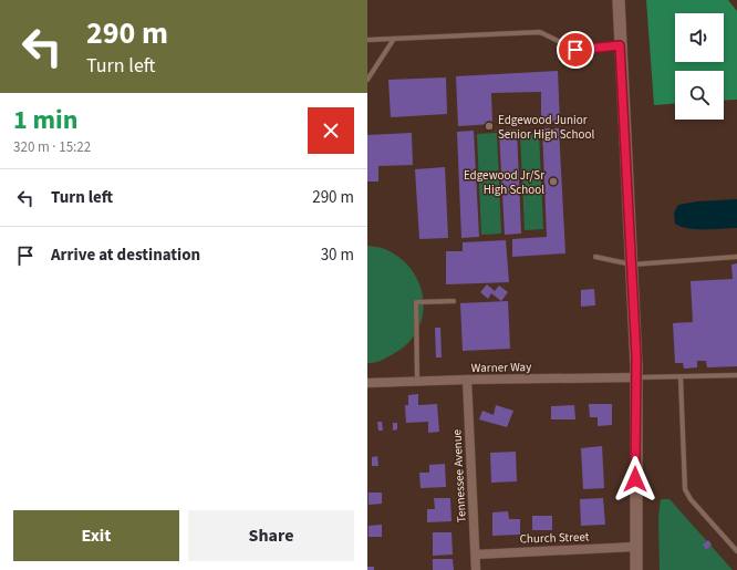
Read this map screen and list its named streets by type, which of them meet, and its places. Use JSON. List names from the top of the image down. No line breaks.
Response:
{"streets":{"street":["Warner Way","Tennessee Avenue","Church Street"]},"crossings":[["Warner Way","Tennessee Avenue"],["Tennessee Avenue","Church Street"]],"places":["Edgewood Junior Senior High School","Edgewood Jr/Sr High School"],"page":{"turn":["290 m","Turn left"],"heading":["1 min","320 m · 15:22"],"list":[{"name":"Turn left","value":"290 m"},{"name":"Arrive at destination","value":"30 m"}],"buttons":["Exit","Share"]}}
